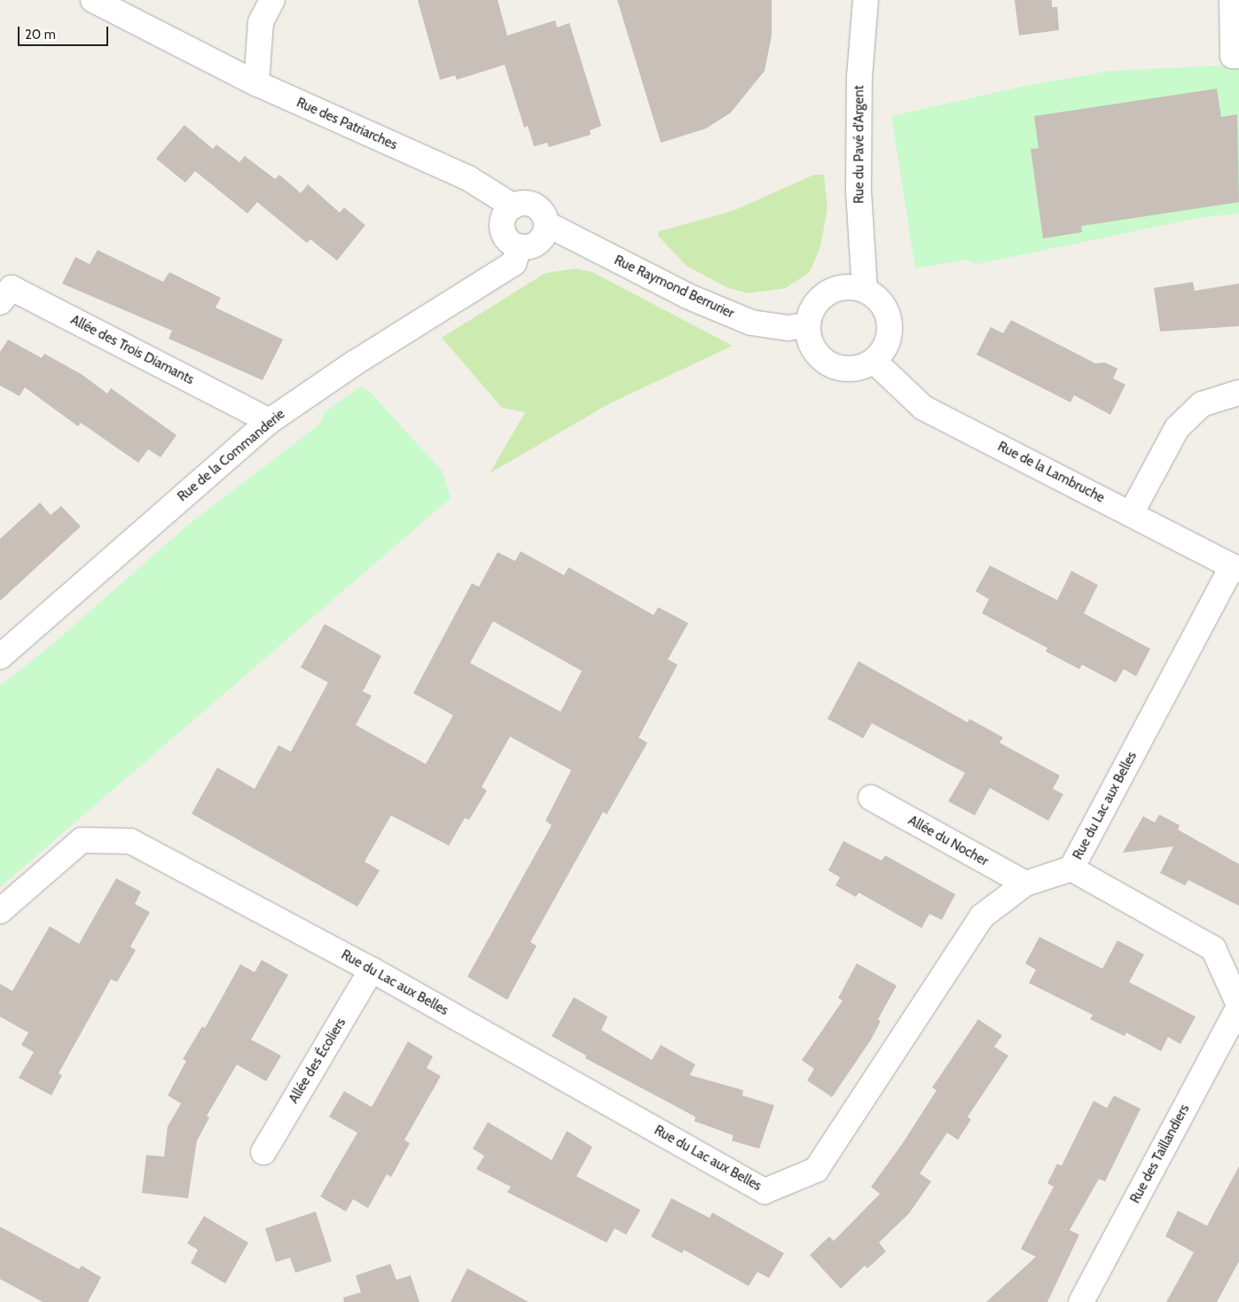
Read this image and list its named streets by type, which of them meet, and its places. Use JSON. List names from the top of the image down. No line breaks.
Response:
{"streets":{"street":["Rue des Patriarches","Rue du Pavé d'Argent","Rue Raymond Berrurier","Allée des Trois Diamants","Rue de la Commanderie","Rue de la Lambruche","Rue du Lac aux Belles","Allée du Nocher","Allée des Écoliers","Rue des Taillandiers"]},"crossings":[["Rue des Patriarches","Rue Raymond Berrurier"],["Rue des Patriarches","Rue de la Commanderie"],["Rue du Pavé d'Argent","Rue Raymond Berrurier"],["Rue du Pavé d'Argent","Rue de la Lambruche"],["Rue Raymond Berrurier","Rue de la Commanderie"],["Rue Raymond Berrurier","Rue de la Lambruche"],["Allée des Trois Diamants","Rue de la Commanderie"],["Rue de la Lambruche","Rue du Lac aux Belles"],["Rue du Lac aux Belles","Allée du Nocher"],["Rue du Lac aux Belles","Allée des Écoliers"],["Rue du Lac aux Belles","Rue des Taillandiers"]],"scale_bar":"20 m"}
